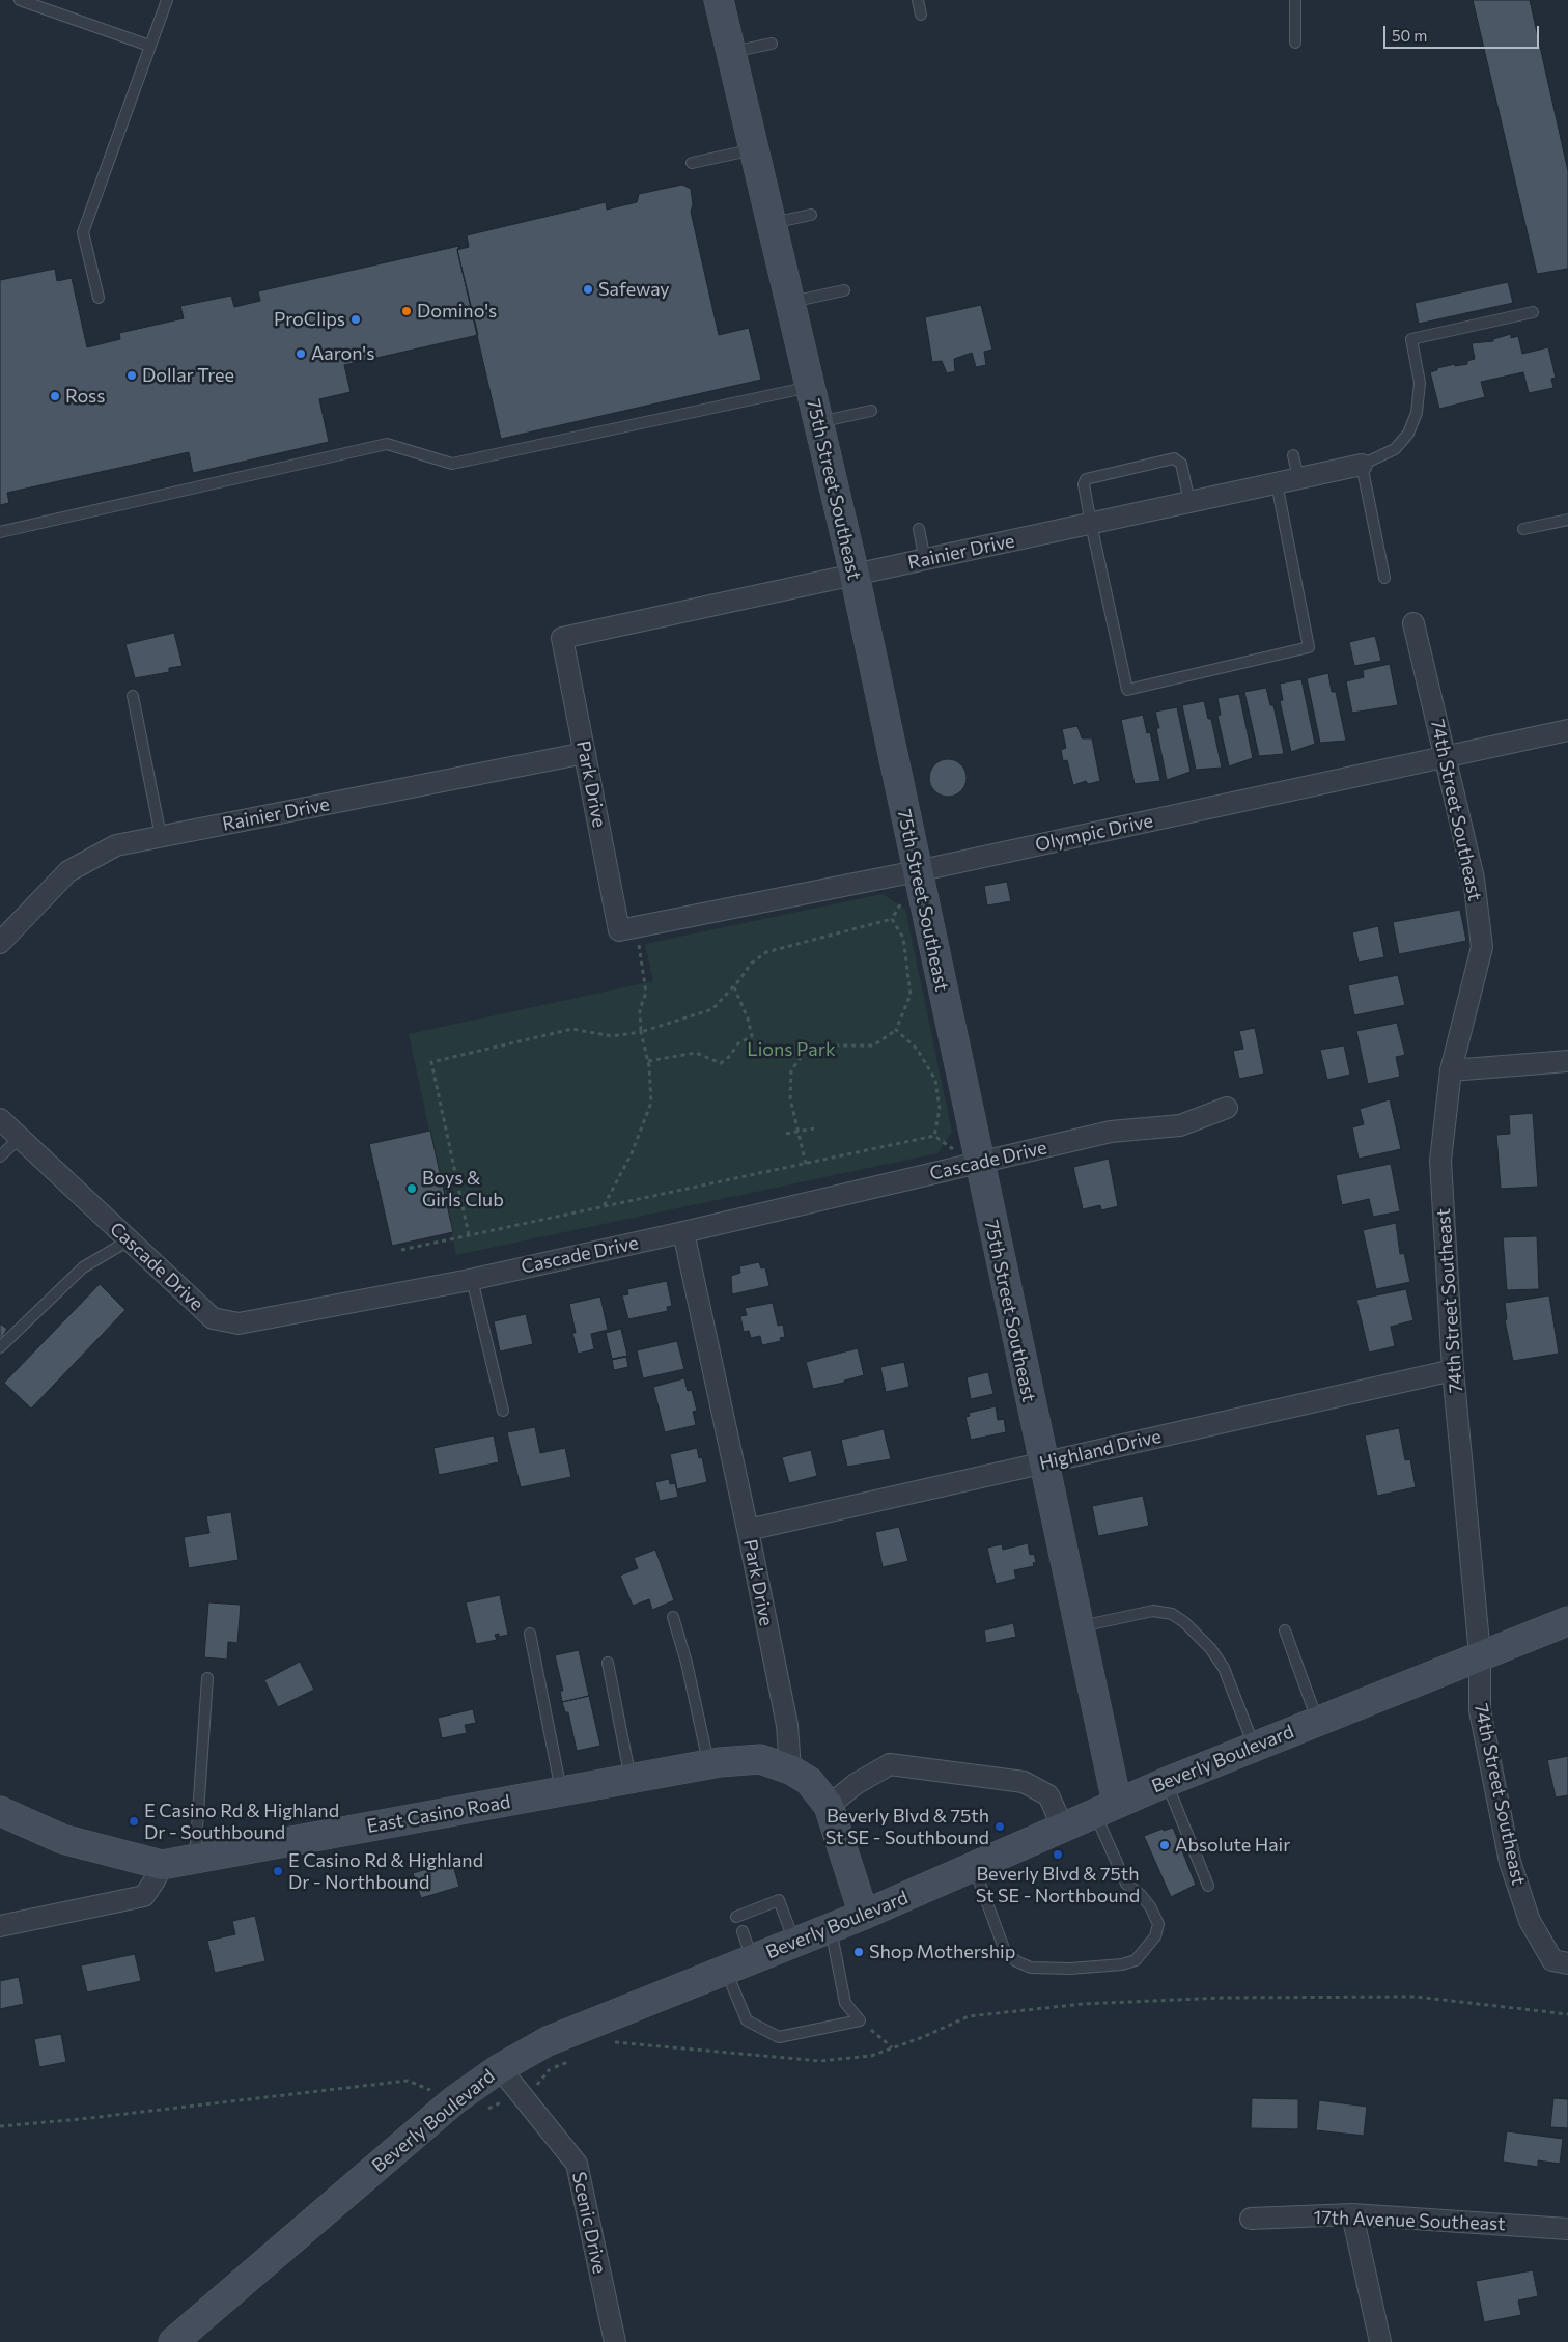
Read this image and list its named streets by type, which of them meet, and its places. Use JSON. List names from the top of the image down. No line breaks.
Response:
{"streets":{"street":["75th Street Southeast","Rainier Drive","Park Drive","74th Street Southeast","Olympic Drive","Cascade Drive","Highland Drive","Beverly Boulevard","East Casino Road","17th Avenue Southeast","Scenic Drive"]},"crossings":[["75th Street Southeast","Rainier Drive"],["75th Street Southeast","Olympic Drive"],["75th Street Southeast","Cascade Drive"],["75th Street Southeast","Highland Drive"],["75th Street Southeast","Beverly Boulevard"],["Rainier Drive","Park Drive"],["Park Drive","Olympic Drive"],["Park Drive","Cascade Drive"],["Park Drive","Highland Drive"],["Park Drive","East Casino Road"],["74th Street Southeast","Olympic Drive"],["74th Street Southeast","Highland Drive"],["74th Street Southeast","Beverly Boulevard"],["Beverly Boulevard","Scenic Drive"]],"parks":["Lions Park"],"places":["Safeway","Domino's","ProClips","Aaron's","Dollar Tree","Ross","Boys & Girls Club","E Casino Rd & Highland Dr - Southbound","Beverly Blvd & 75th St SE - Southbound","Absolute Hair","Beverly Blvd & 75th St SE - Northbound","E Casino Rd & Highland Dr - Northbound","Shop Mothership"],"scale_bar":"50 m"}
